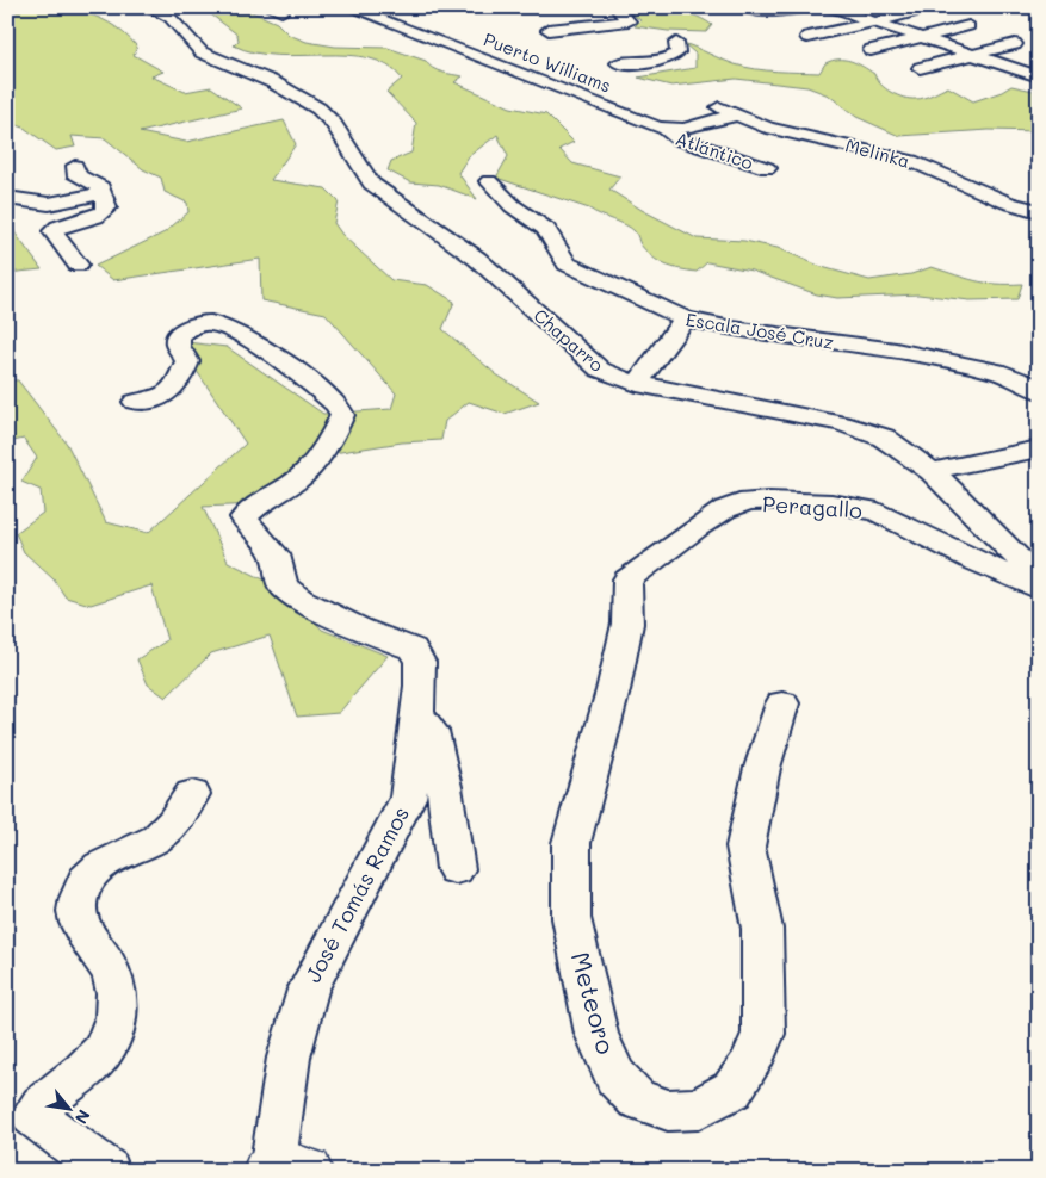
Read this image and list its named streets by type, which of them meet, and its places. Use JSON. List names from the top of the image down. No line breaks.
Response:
{"streets":{"street":["Puerto Williams","Atlántico","Melinka","Escala José Cruz","Chaparro","Peragallo","José Tomás Ramos","Meteoro"]},"crossings":[["Puerto Williams","Atlántico"],["Peragallo","Meteoro"]],"north":"bottom right"}
